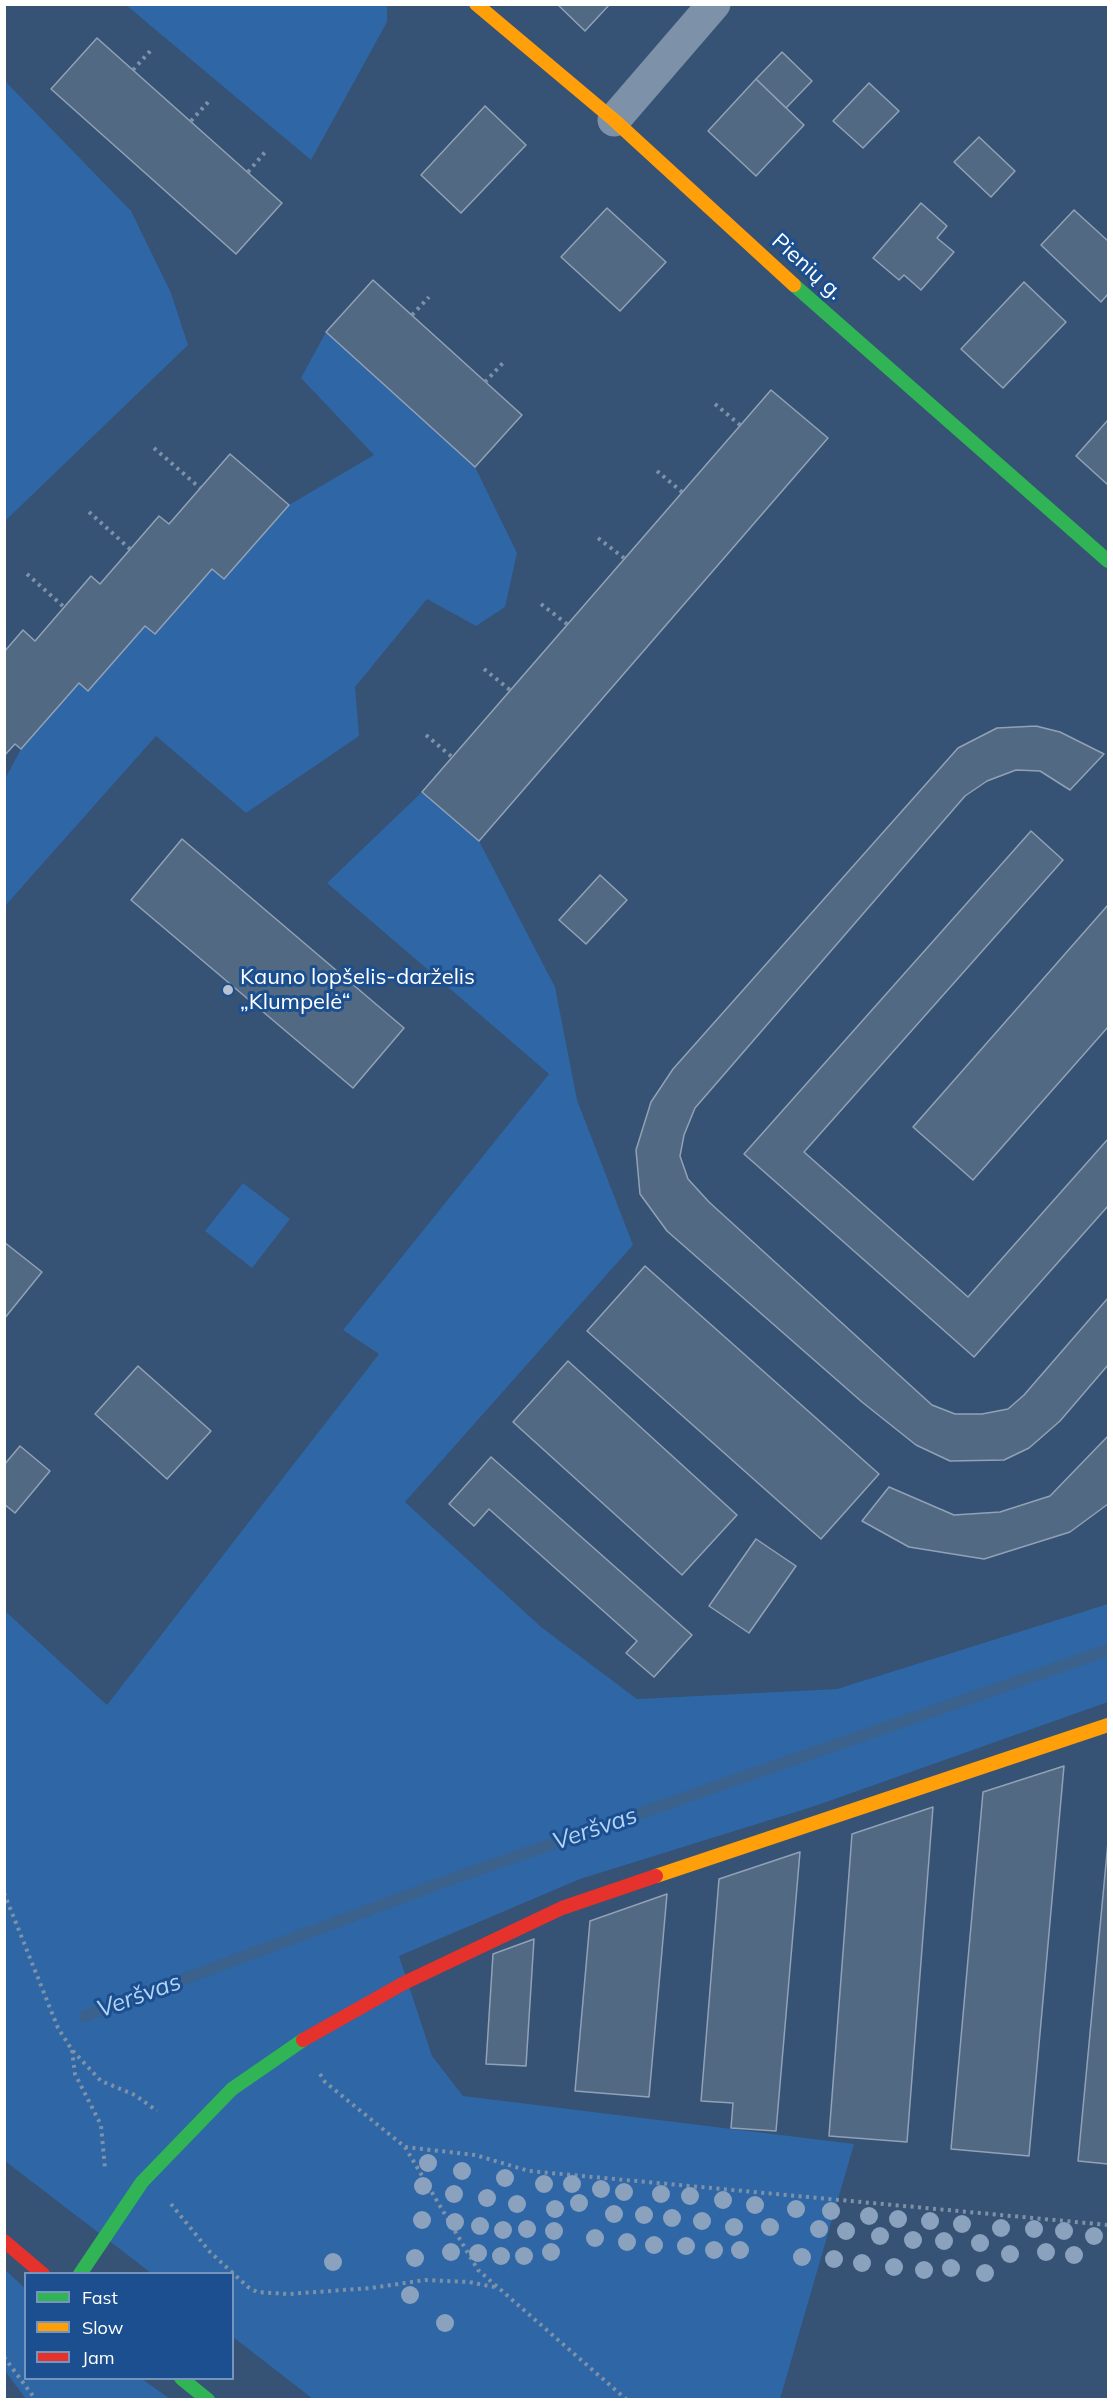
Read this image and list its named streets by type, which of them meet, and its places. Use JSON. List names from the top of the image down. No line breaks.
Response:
{"streets":{"main road":["Pienių g."]},"water":["Veršvas"],"places":["Kauno lopšelis-darželis „Klumpelė“"],"legend":["Fast","Slow","Jam"]}
